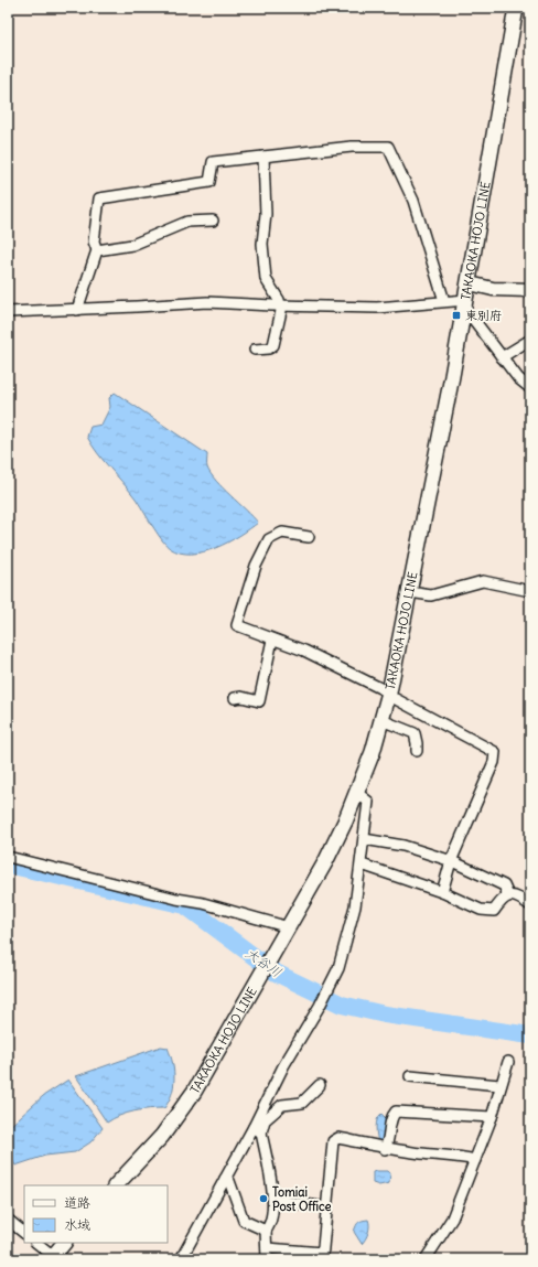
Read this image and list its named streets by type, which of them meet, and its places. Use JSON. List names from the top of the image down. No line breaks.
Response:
{"streets":{"main road":["TAKAOKA HOJO LINE"]},"water":["大谷川"],"places":{"transit":["東別府"],"other":["Tomiai Post Office"]},"legend":["道路","水域"]}
